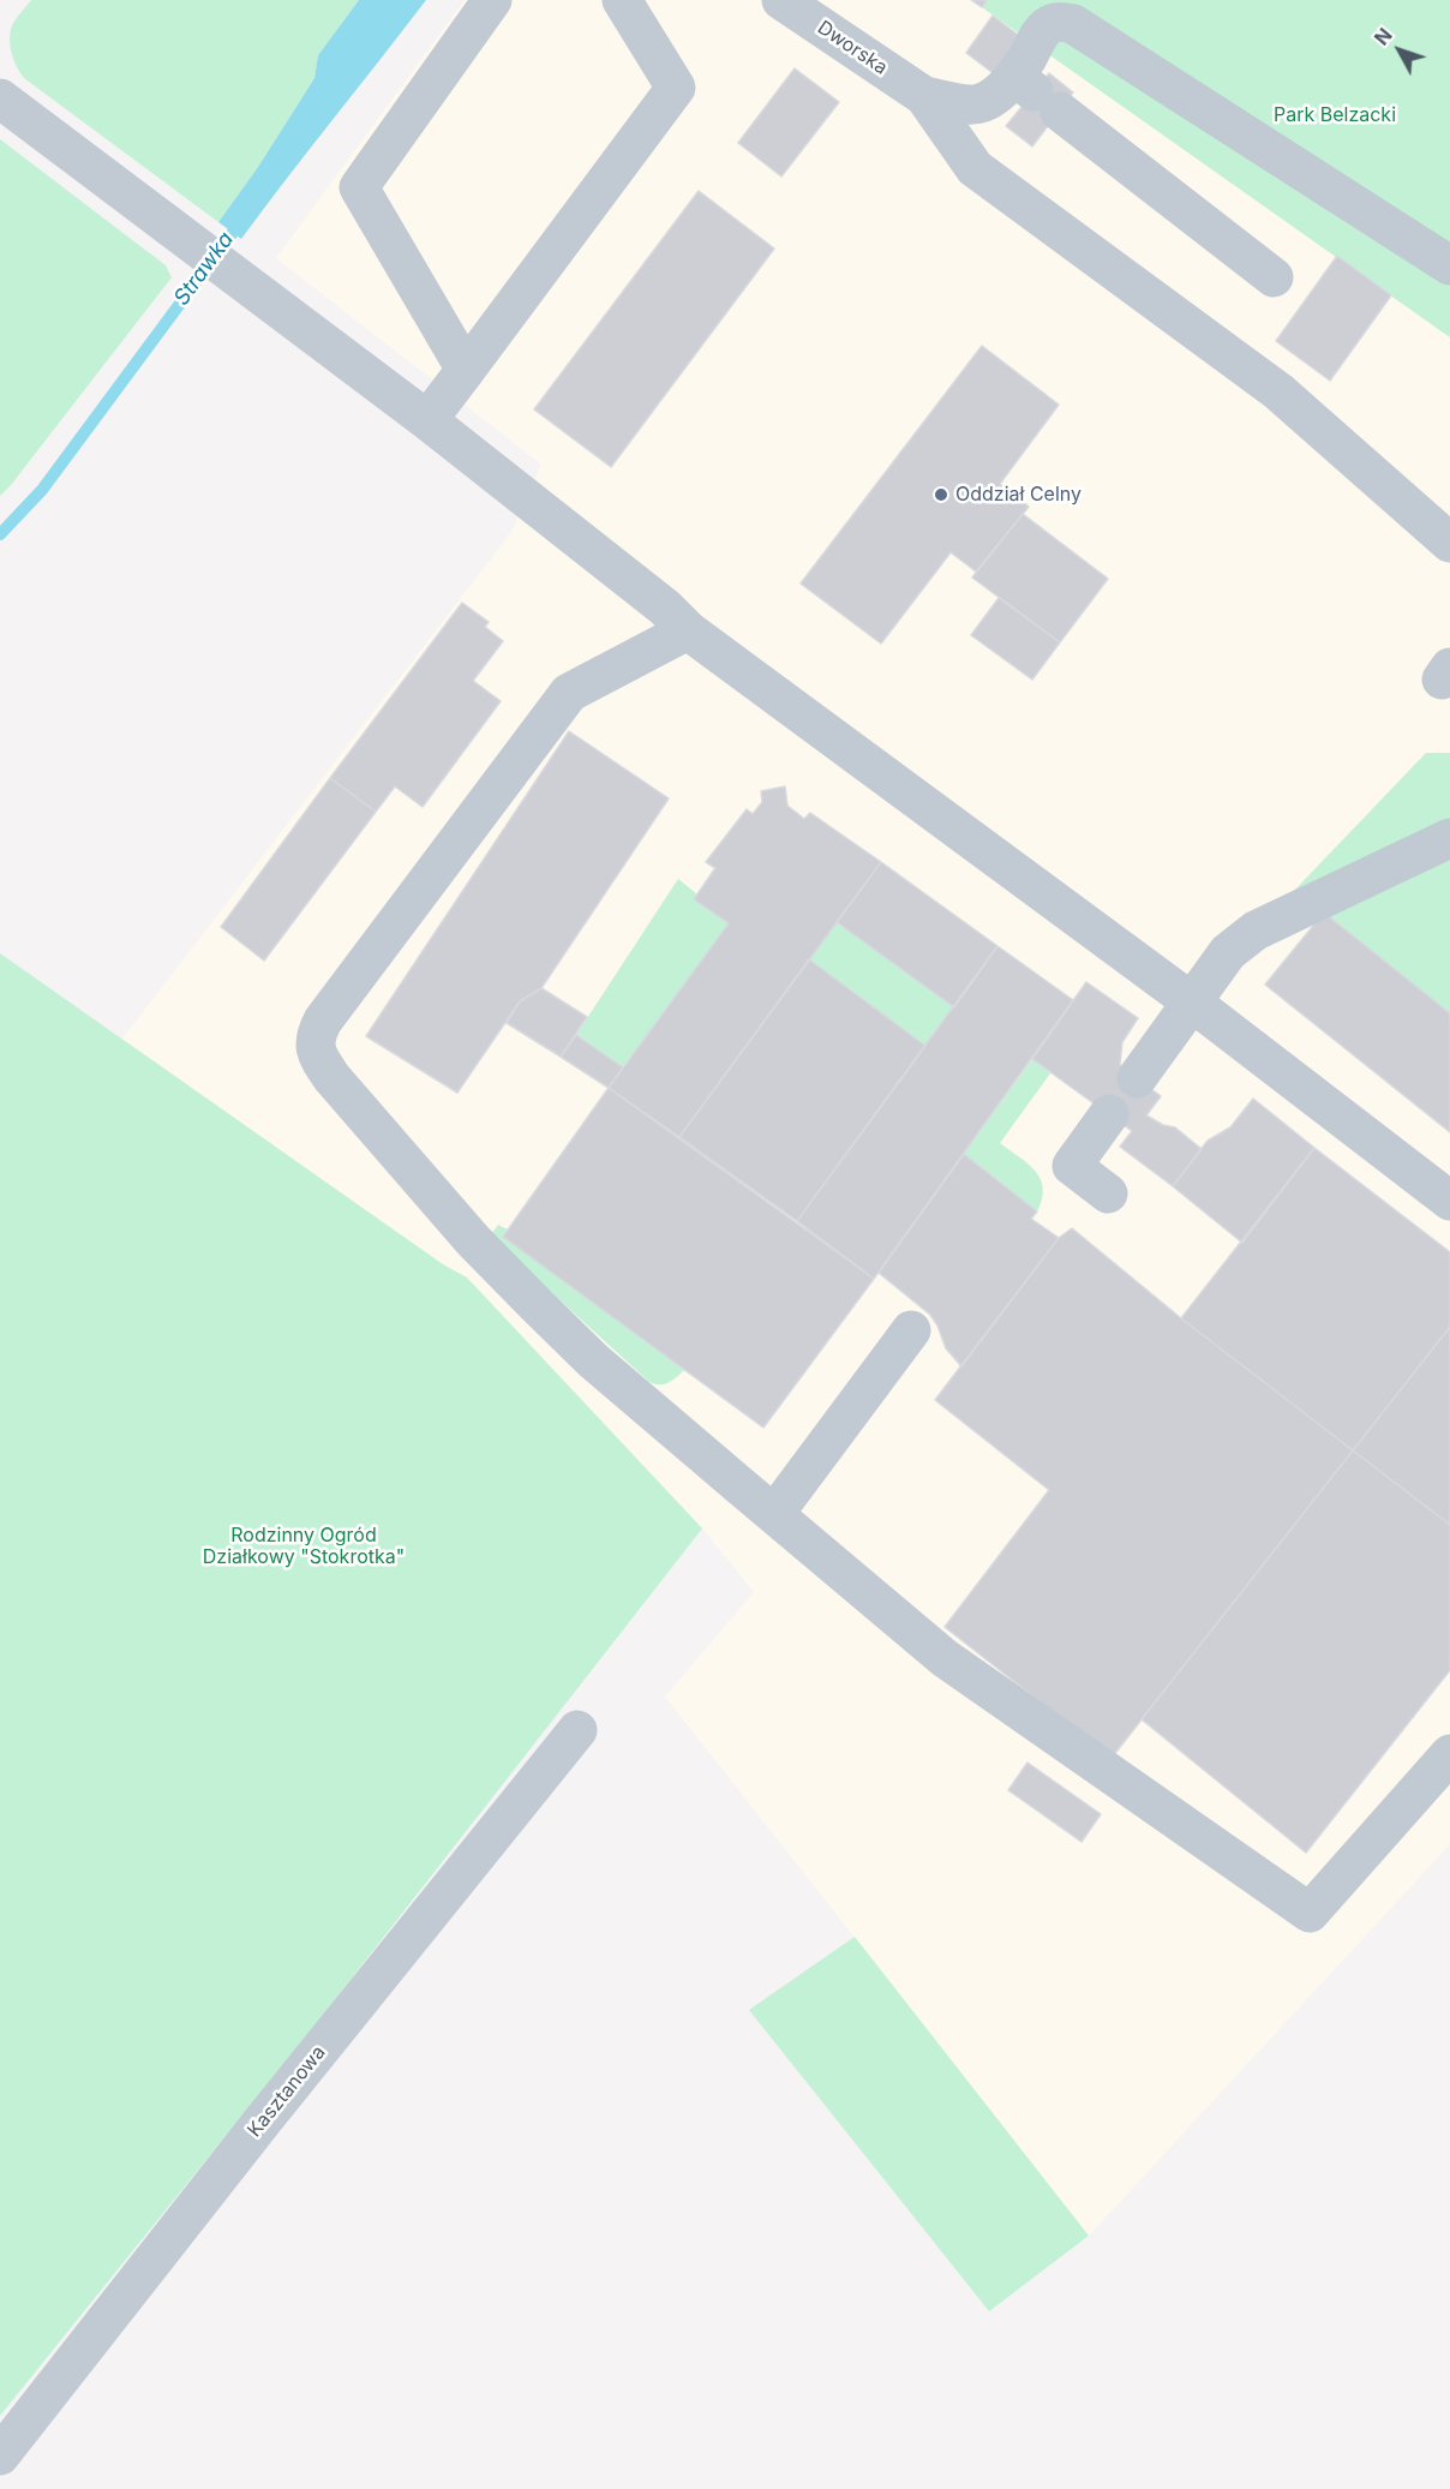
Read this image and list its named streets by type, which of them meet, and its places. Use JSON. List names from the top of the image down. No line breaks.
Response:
{"streets":{"street":["Dworska","Kasztanowa"]},"water":["Strawka"],"parks":["Park Belzacki","Rodzinny Ogród Działkowy \"Stokrotka\""],"places":["Oddział Celny"],"north":"top left"}
